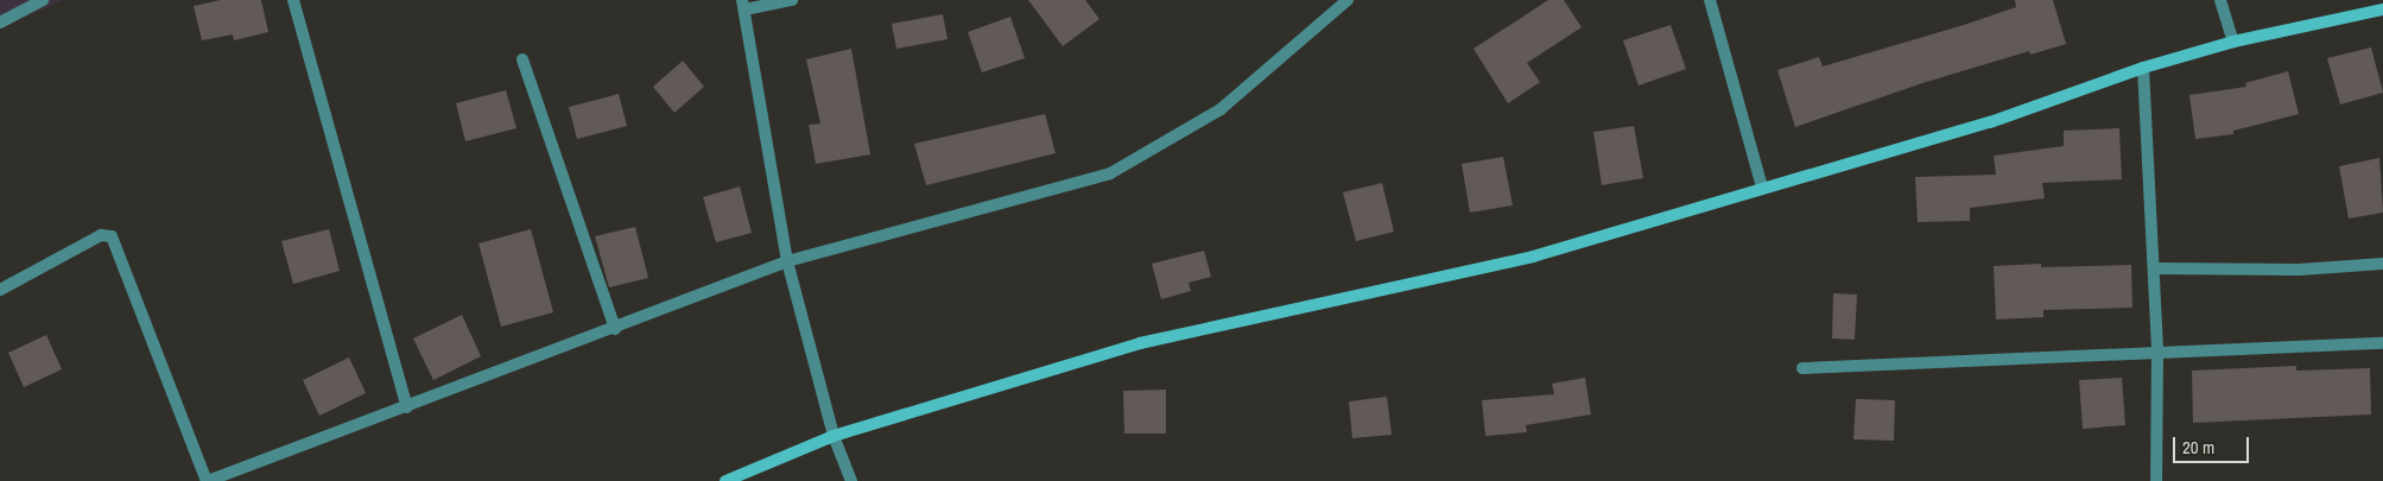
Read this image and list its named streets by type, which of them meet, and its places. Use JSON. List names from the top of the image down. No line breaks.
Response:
{"scale_bar":"20 m"}
